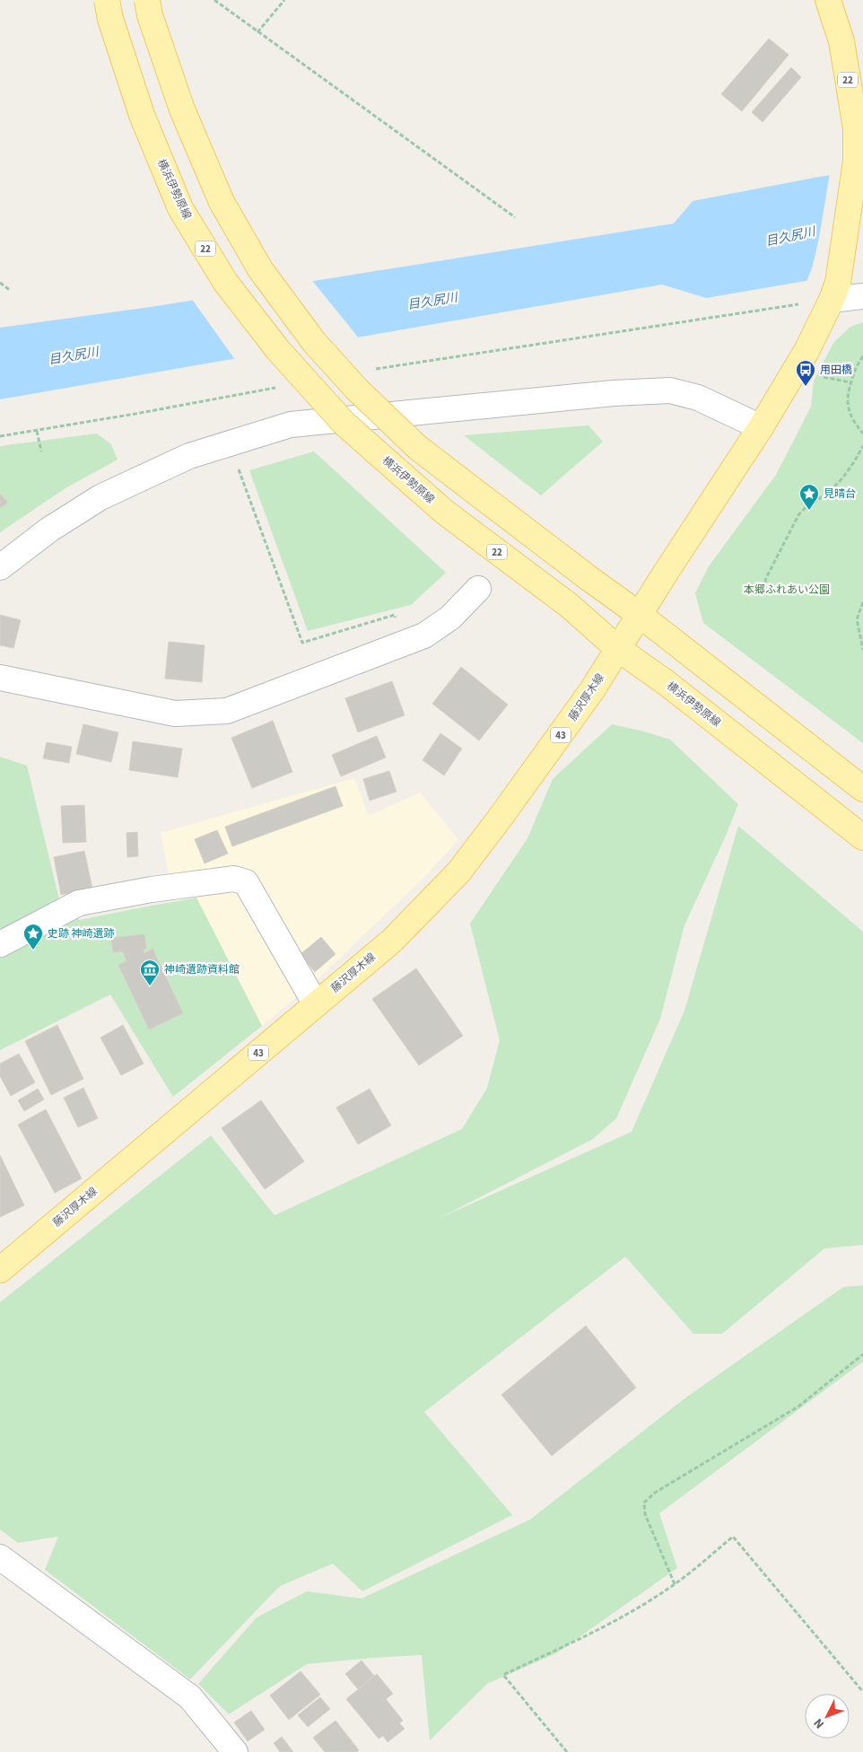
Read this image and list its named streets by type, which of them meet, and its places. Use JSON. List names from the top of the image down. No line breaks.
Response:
{"streets":{"main road":["22","横浜伊勢原線","藤沢厚木線","43"]},"crossings":[["22","藤沢厚木線"],["横浜伊勢原線","藤沢厚木線"]],"water":["目久尻川"],"parks":["本郷ふれあい公園"],"places":{"bus stop":["用田橋"],"place":["見晴台","史跡 神崎遺跡"],"museum":["神崎遺跡資料館"]},"north":"bottom left"}
